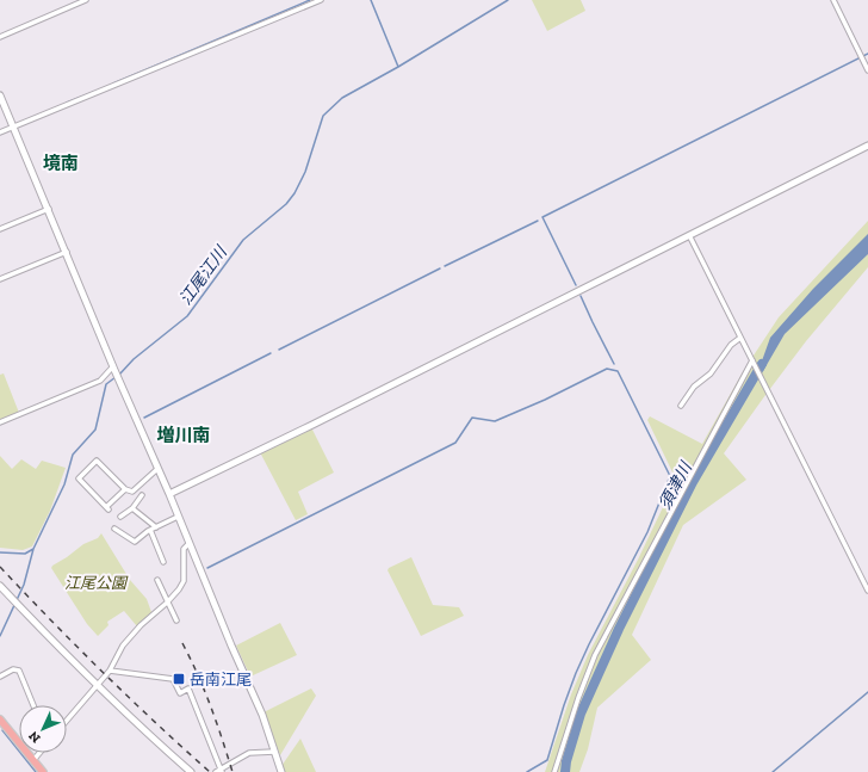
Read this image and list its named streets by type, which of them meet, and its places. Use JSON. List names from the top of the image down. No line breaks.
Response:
{"districts":["境南","増川南"],"water":["江尾江川","須津川"],"parks":["江尾公園"],"places":{"transit":["岳南江尾"]},"north":"bottom left"}
